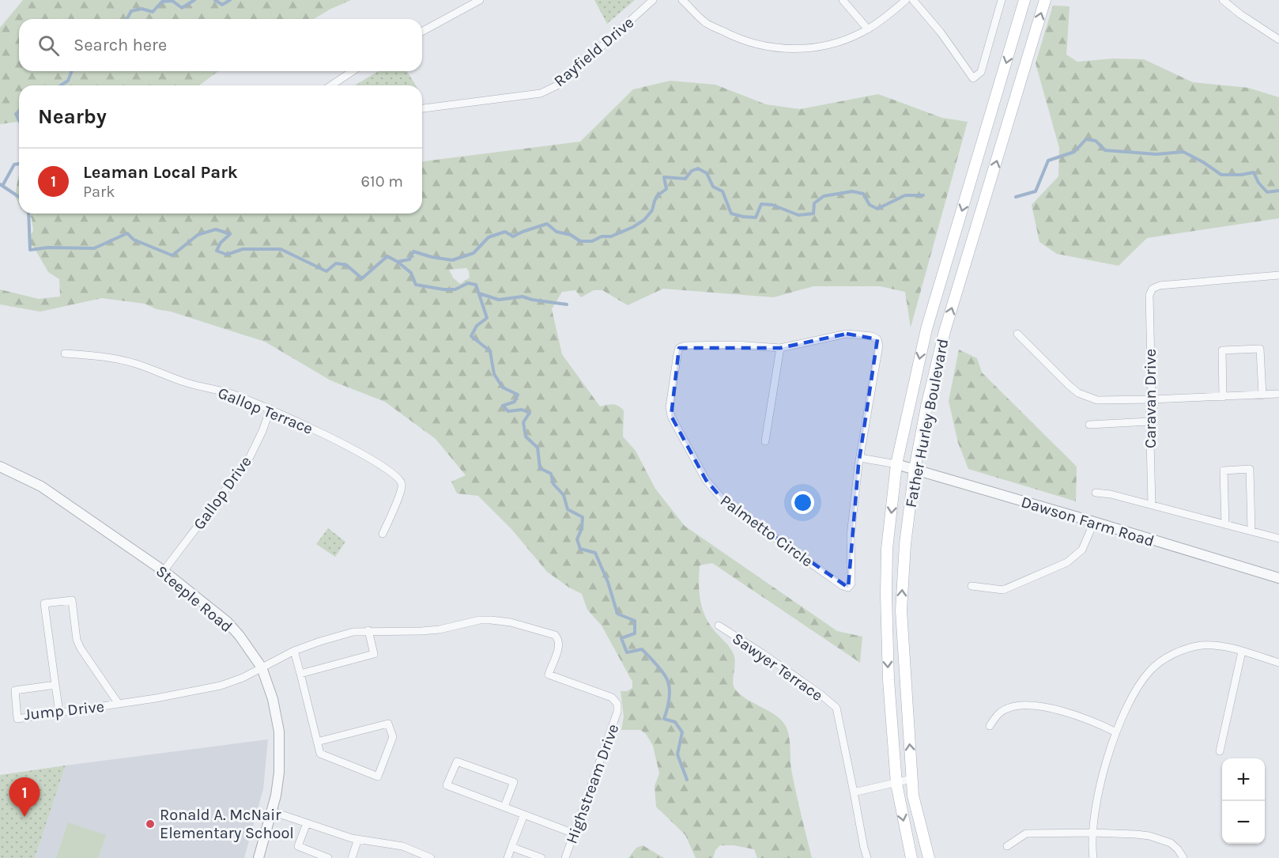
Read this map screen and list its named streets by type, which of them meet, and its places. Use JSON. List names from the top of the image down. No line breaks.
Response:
{"streets":{"main road":["Father Hurley Boulevard"],"street":["Rayfield Drive","Caravan Drive","Gallop Terrace","Gallop Drive","Dawson Farm Road","Palmetto Circle","Steeple Road","Sawyer Terrace","Jump Drive","Highstream Drive"]},"crossings":[["Gallop Terrace","Gallop Drive"],["Father Hurley Boulevard","Dawson Farm Road"],["Gallop Drive","Steeple Road"],["Steeple Road","Jump Drive"],["Steeple Road","Highstream Drive"],["Jump Drive","Highstream Drive"]],"places":["Ronald A. McNair Elementary School"],"page":{"search":"Search here","heading":"Nearby","list":[{"mark":"1","name":"Leaman Local Park","note":"Park","value":"610 m"}],"map_buttons":["+","−"],"pins":"1"}}
